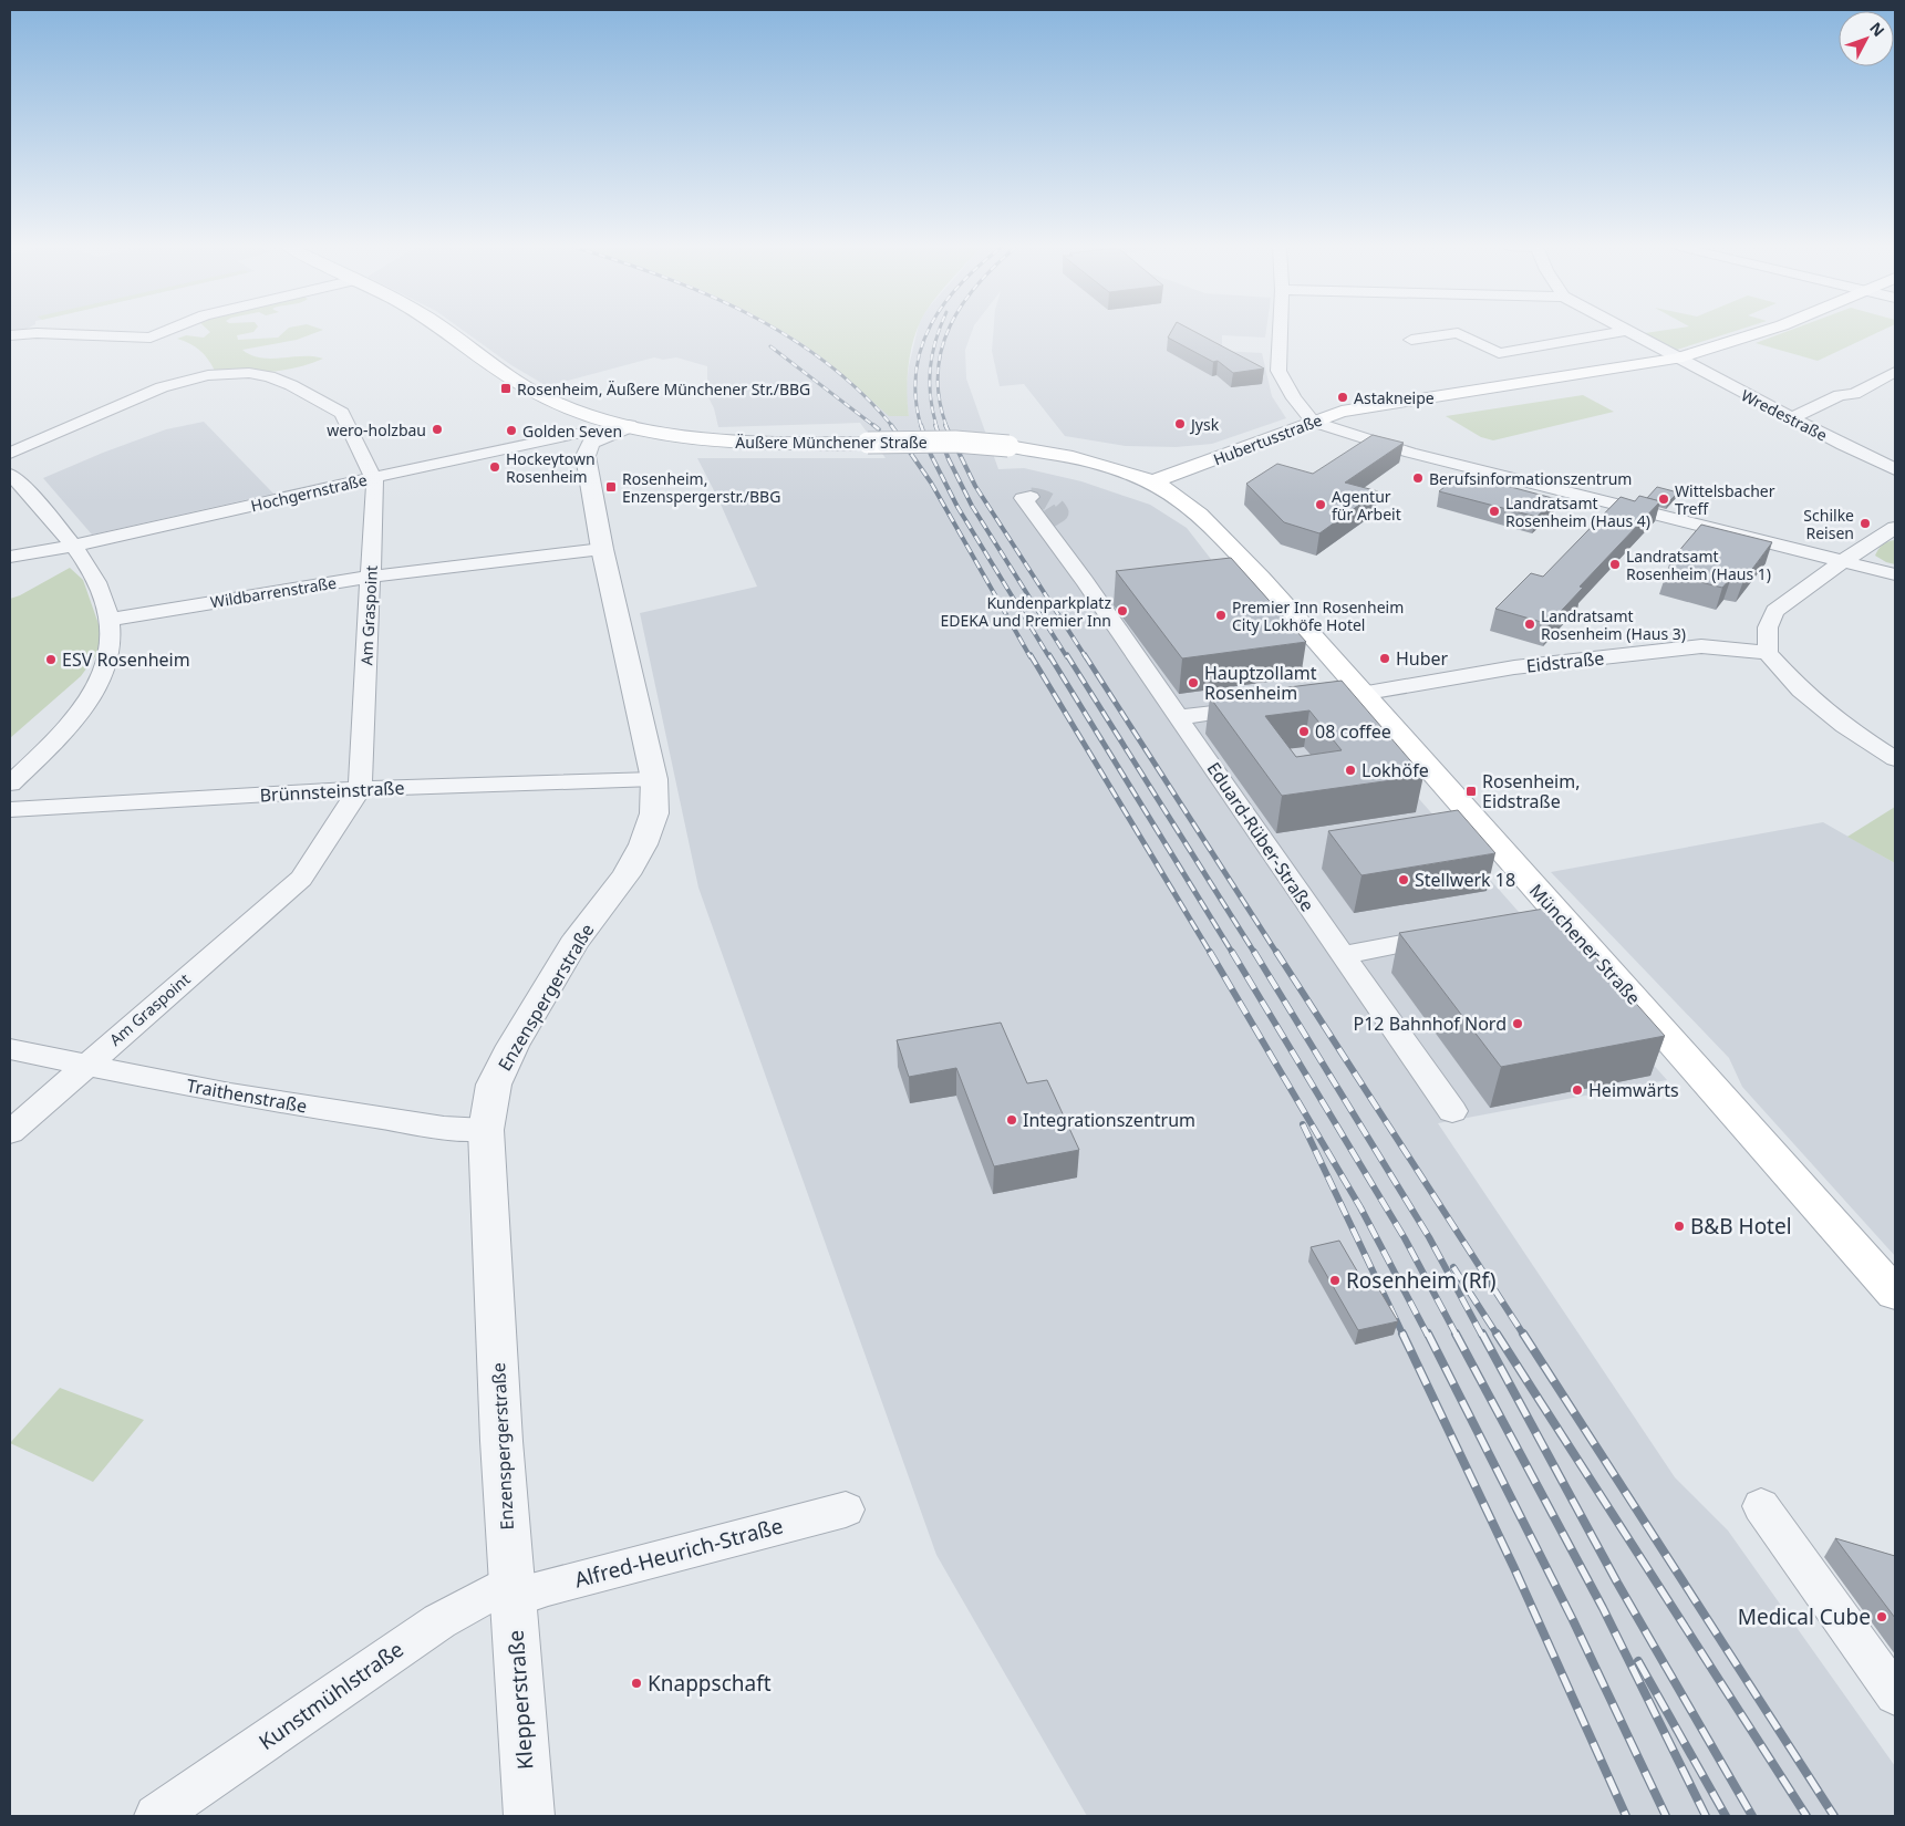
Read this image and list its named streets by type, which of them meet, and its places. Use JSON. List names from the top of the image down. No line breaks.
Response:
{"streets":{"main road":["Hubertusstraße","Äußere Münchener Straße","Münchener Straße"],"street":["Wredestraße","Hochgernstraße","Wildbarrenstraße","Am Graspoint","Eidstraße","Brünnsteinstraße","Eduard-Rüber-Straße","Enzenspergerstraße","Traithenstraße","Alfred-Heurich-Straße","Kunstmühlstraße","Klepperstraße"]},"crossings":[["Wredestraße","Hubertusstraße"],["Hubertusstraße","Äußere Münchener Straße"],["Hubertusstraße","Münchener Straße"],["Äußere Münchener Straße","Münchener Straße"],["Äußere Münchener Straße","Enzenspergerstraße"],["Hochgernstraße","Am Graspoint"],["Hochgernstraße","Enzenspergerstraße"],["Wildbarrenstraße","Am Graspoint"],["Wildbarrenstraße","Enzenspergerstraße"],["Am Graspoint","Brünnsteinstraße"],["Am Graspoint","Traithenstraße"],["Eidstraße","Münchener Straße"],["Brünnsteinstraße","Enzenspergerstraße"],["Enzenspergerstraße","Traithenstraße"],["Enzenspergerstraße","Alfred-Heurich-Straße"],["Enzenspergerstraße","Kunstmühlstraße"],["Enzenspergerstraße","Klepperstraße"],["Alfred-Heurich-Straße","Kunstmühlstraße"],["Alfred-Heurich-Straße","Klepperstraße"],["Kunstmühlstraße","Klepperstraße"]],"places":{"transit":["Rosenheim, Äußere Münchener Str./BBG","Rosenheim, Enzenspergerstr./BBG","Rosenheim, Eidstraße"],"other":["Astakneipe","Jysk","wero-holzbau","Golden Seven","Hockeytown Rosenheim","Berufsinformationszentrum","Wittelsbacher Treff","Agentur für Arbeit","Landratsamt Rosenheim (Haus 4)","Schilke Reisen","Landratsamt Rosenheim (Haus 1)","Kundenparkplatz EDEKA und Premier Inn","Premier Inn Rosenheim City Lokhöfe Hotel","Landratsamt Rosenheim (Haus 3)","Huber","ESV Rosenheim","Hauptzollamt Rosenheim","08 coffee","Lokhöfe","Stellwerk 18","P12 Bahnhof Nord","Heimwärts","Integrationszentrum","B&B Hotel","Rosenheim (Rf)","Medical Cube","Knappschaft"]},"north":"top right"}
